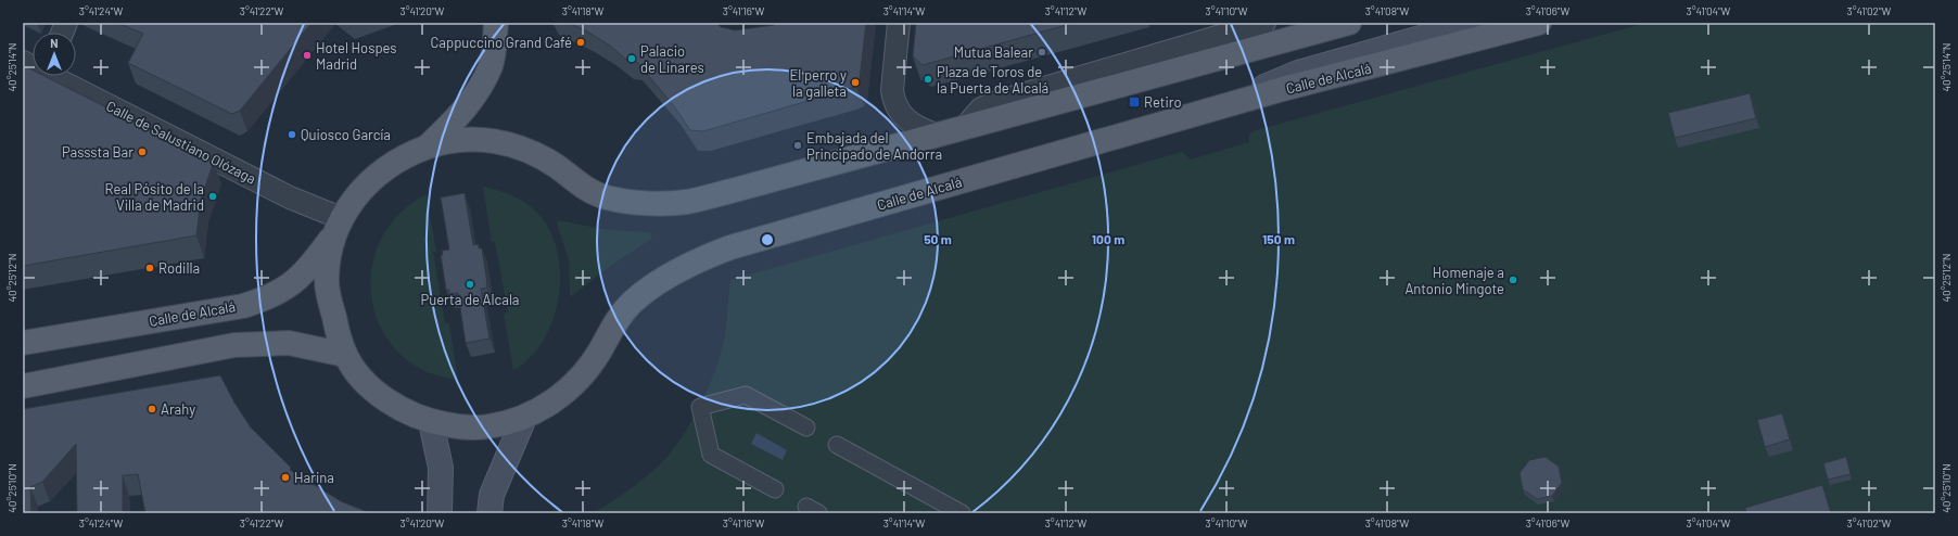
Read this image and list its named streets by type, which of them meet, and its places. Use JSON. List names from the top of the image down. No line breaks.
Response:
{"streets":{"main road":["Calle de Alcalá"],"street":["Calle de Salustiano Olózaga"]},"crossings":[["Calle de Alcalá","Calle de Salustiano Olózaga"]],"places":{"other":["Cappuccino Grand Café","Mutua Balear","Hotel Hospes Madrid","Palacio de Linares","Plaza de Toros de la Puerta de Alcalá","El perro y la galleta","Quiosco García","Embajada del Principado de Andorra","Passsta Bar","Real Pósito de la Villa de Madrid","Rodilla","Homenaje a Antonio Mingote","Puerta de Alcala","Arahy","Harina"],"transit":["Retiro"]},"north":"top","coordinates":["3°41'24\"W","3°41'22\"W","3°41'20\"W","3°41'18\"W","3°41'16\"W","3°41'14\"W","3°41'12\"W","3°41'10\"W","3°41'08\"W","3°41'06\"W","3°41'04\"W","3°41'02\"W","40°25'14\"N","40°25'12\"N","40°25'10\"N"],"rings":["50 m","100 m","150 m"]}
